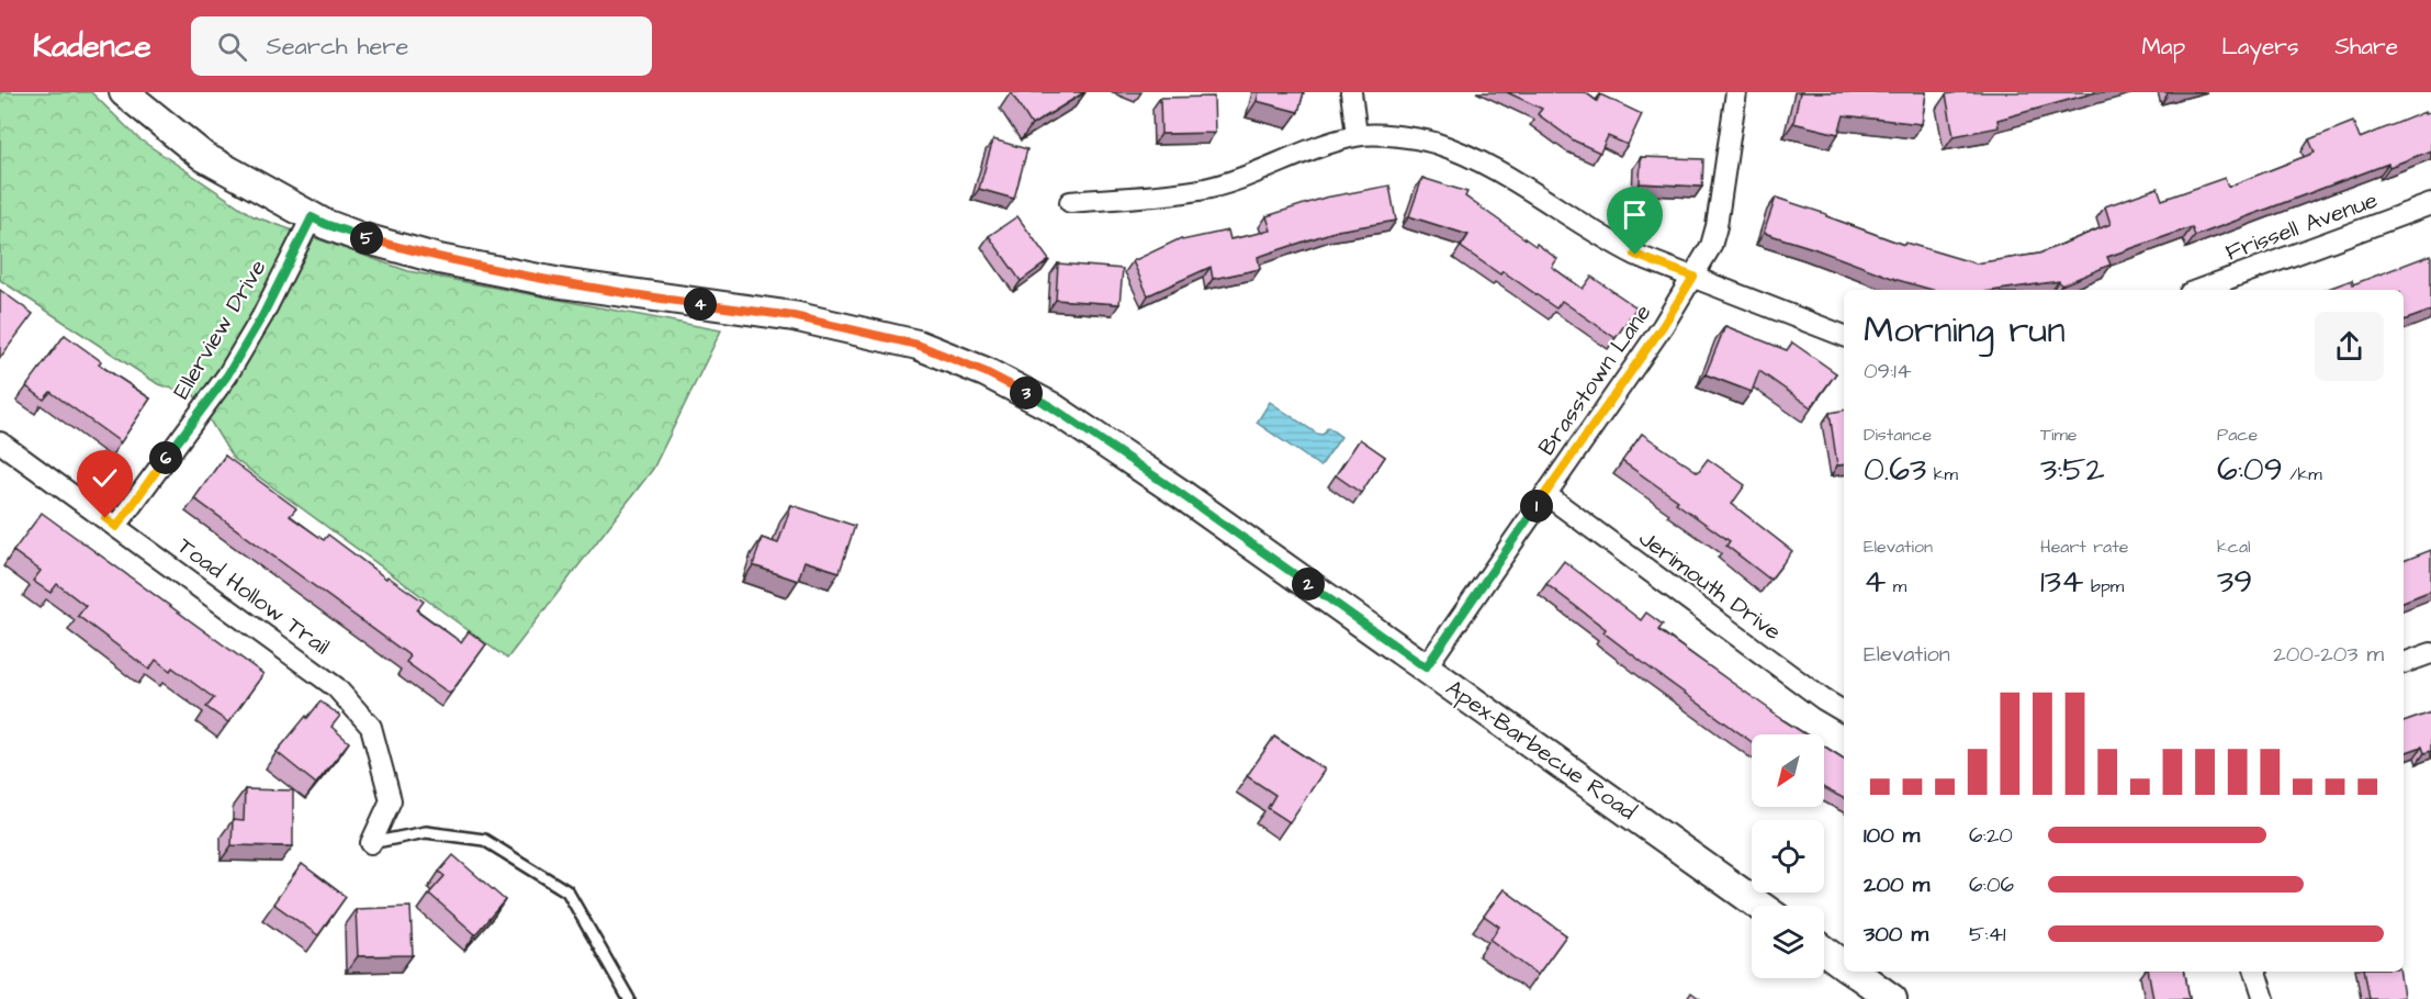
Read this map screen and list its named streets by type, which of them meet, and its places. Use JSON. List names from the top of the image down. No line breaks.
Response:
{"streets":{"street":["Frissell Avenue","Ellerview Drive","Brasstown Lane","Jerimouth Drive","Toad Hollow Trail","Apex-Barbecue Road"]},"crossings":[["Ellerview Drive","Toad Hollow Trail"],["Ellerview Drive","Apex-Barbecue Road"],["Brasstown Lane","Jerimouth Drive"],["Brasstown Lane","Apex-Barbecue Road"]],"north":"bottom left","page":{"header":"Kadence","search":"Search here","nav":["Map","Layers","Share"],"pins":["5","4","3","6","1","2"],"heading":["Morning run","09:14"],"stats":[["Distance","0.63 km"],["Time","3:52"],["Pace","6:09 /km"],["Elevation","4 m"],["Heart rate","134 bpm"],["kcal","39"]],"chart":["Elevation","200–203 m"],"list":[{"name":"100 m","note":"6:20"},{"name":"200 m","note":"6:06"},{"name":"300 m","note":"5:41"}]}}
